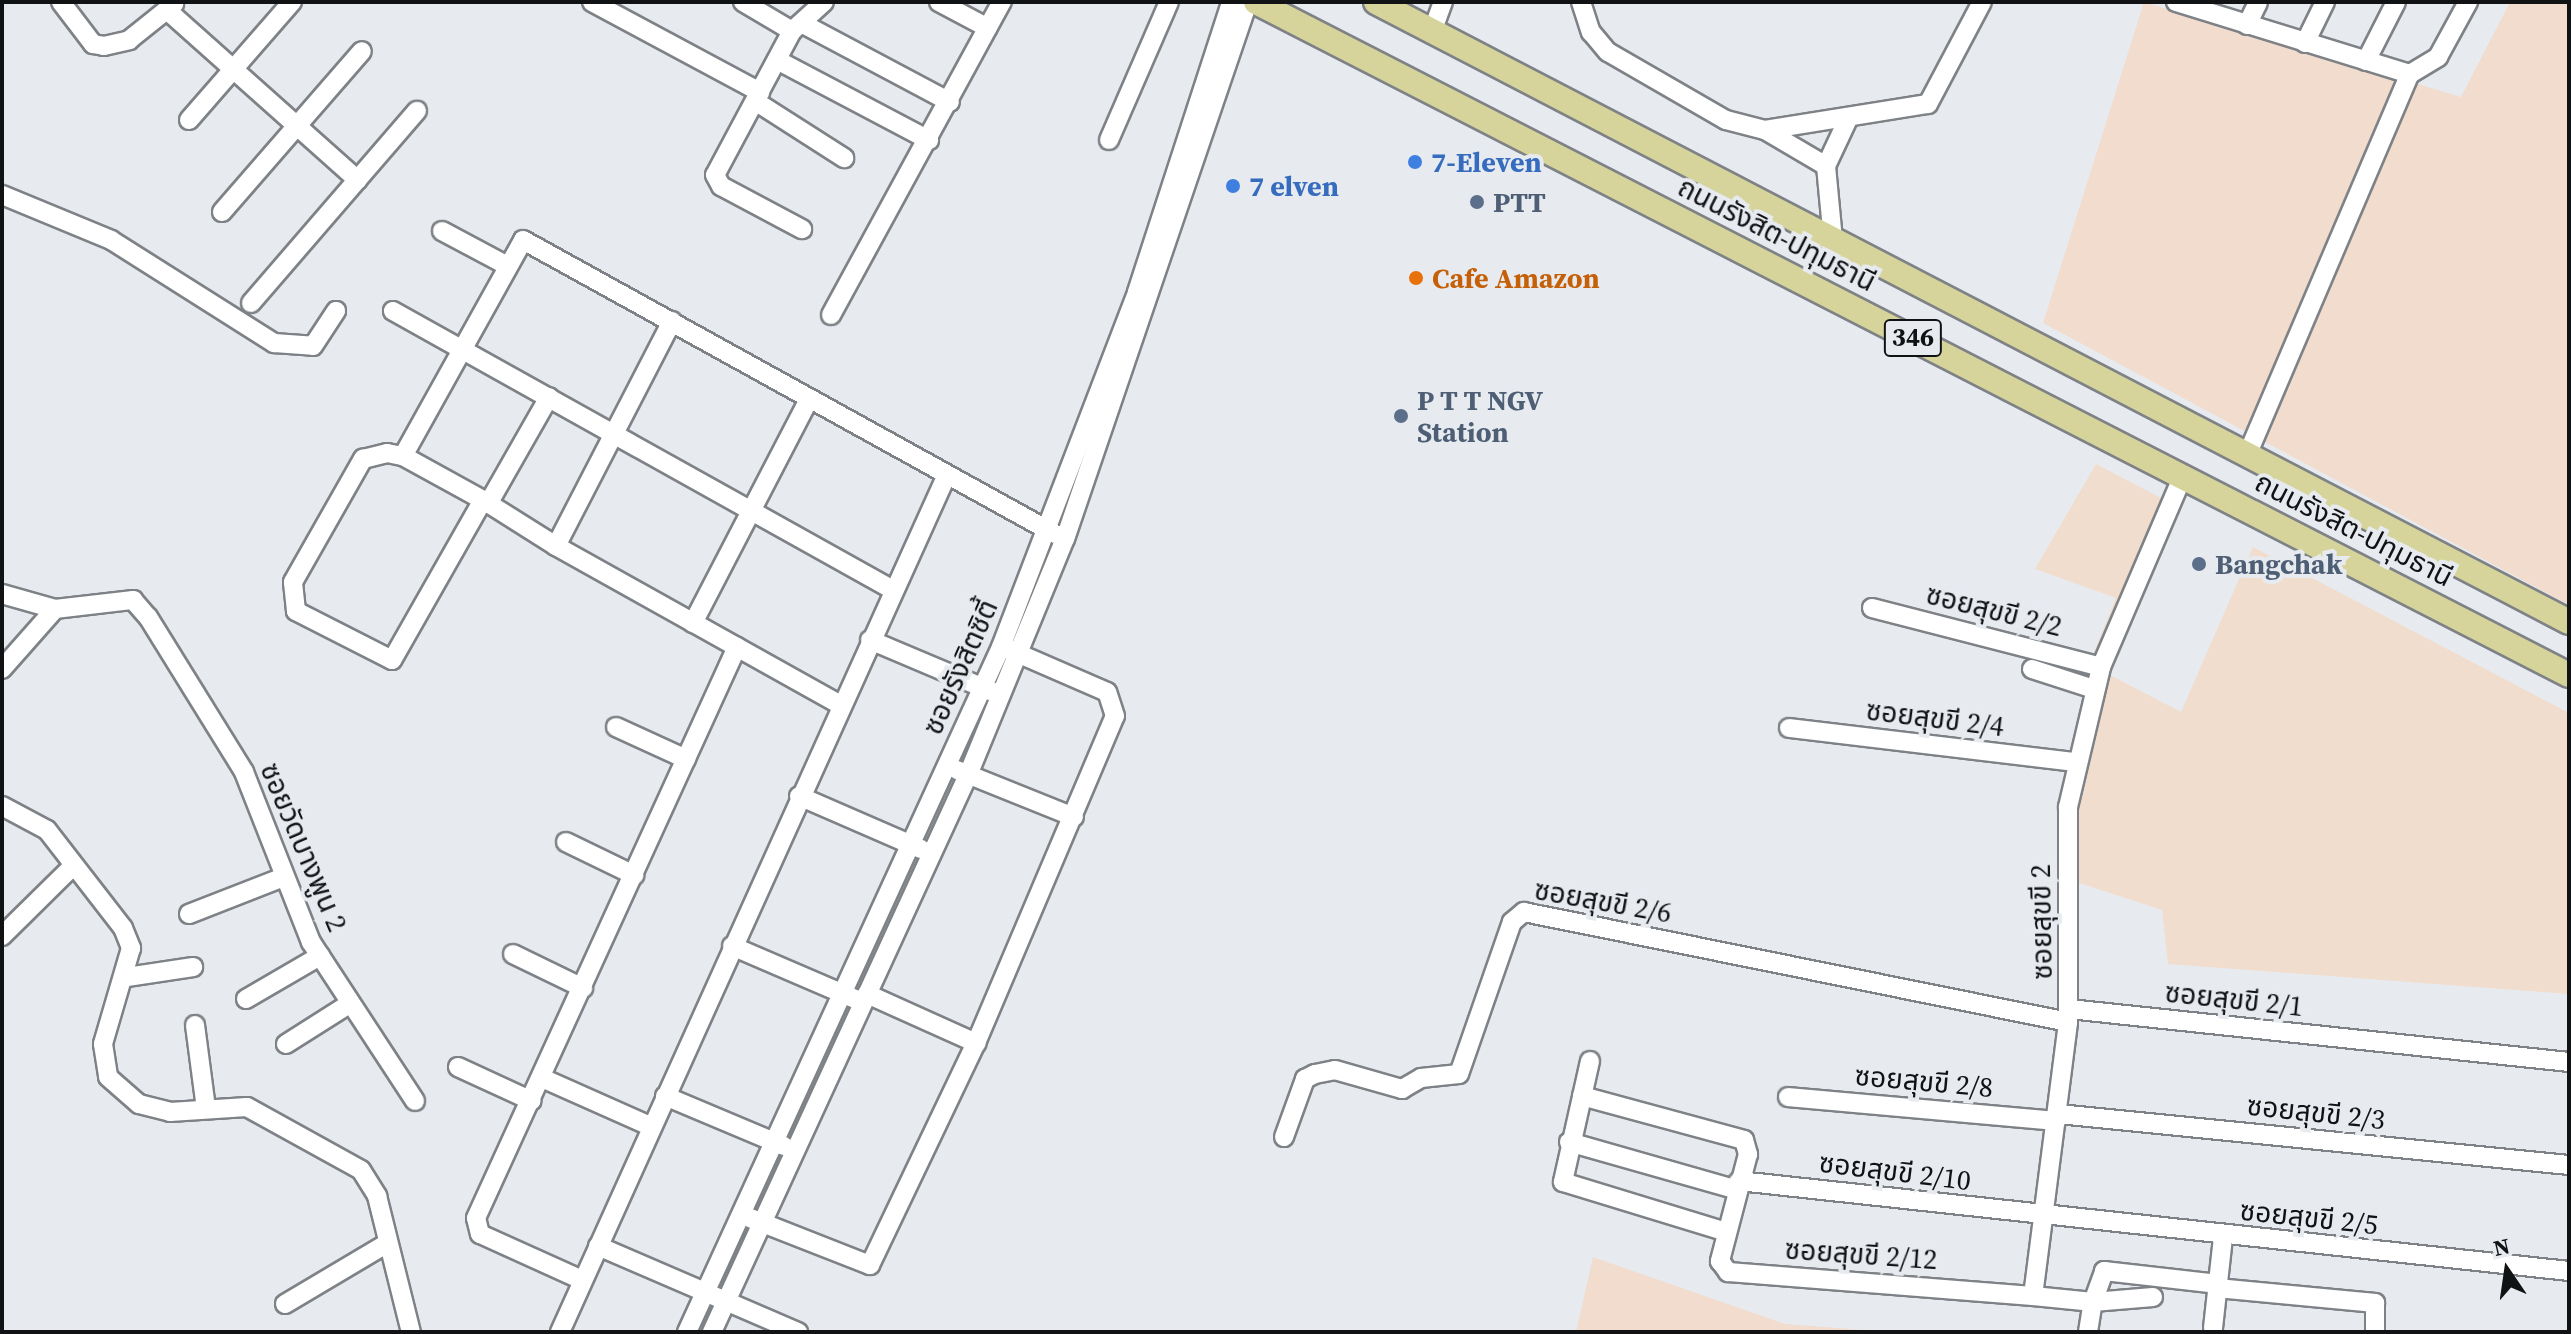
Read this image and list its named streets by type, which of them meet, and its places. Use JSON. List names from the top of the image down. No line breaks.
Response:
{"streets":{"main road":["ถนนรังสิต-ปทุมธานี","346"],"street":["ซอยสุขขี 2/2","ซอยรังสิตซิตี้","ซอยสุขขี 2/4","ซอยวัดบางพูน 2","ซอยสุขขี 2/6","ซอยสุขขี 2","ซอยสุขขี 2/1","ซอยสุขขี 2/8","ซอยสุขขี 2/3","ซอยสุขขี 2/10","ซอยสุขขี 2/5","ซอยสุขขี 2/12"]},"crossings":[["ถนนรังสิต-ปทุมธานี","ซอยสุขขี 2"],["ซอยสุขขี 2/2","ซอยสุขขี 2"],["ซอยสุขขี 2/4","ซอยสุขขี 2"],["ซอยสุขขี 2/6","ซอยสุขขี 2"],["ซอยสุขขี 2/6","ซอยสุขขี 2/1"],["ซอยสุขขี 2","ซอยสุขขี 2/1"],["ซอยสุขขี 2","ซอยสุขขี 2/8"],["ซอยสุขขี 2","ซอยสุขขี 2/3"],["ซอยสุขขี 2","ซอยสุขขี 2/10"],["ซอยสุขขี 2","ซอยสุขขี 2/5"],["ซอยสุขขี 2","ซอยสุขขี 2/12"],["ซอยสุขขี 2/8","ซอยสุขขี 2/3"],["ซอยสุขขี 2/10","ซอยสุขขี 2/5"],["ซอยสุขขี 2/10","ซอยสุขขี 2/12"]],"places":["7-Eleven","7 elven","PTT","Cafe Amazon","P T T NGV Station","Bangchak"],"north":"top"}
